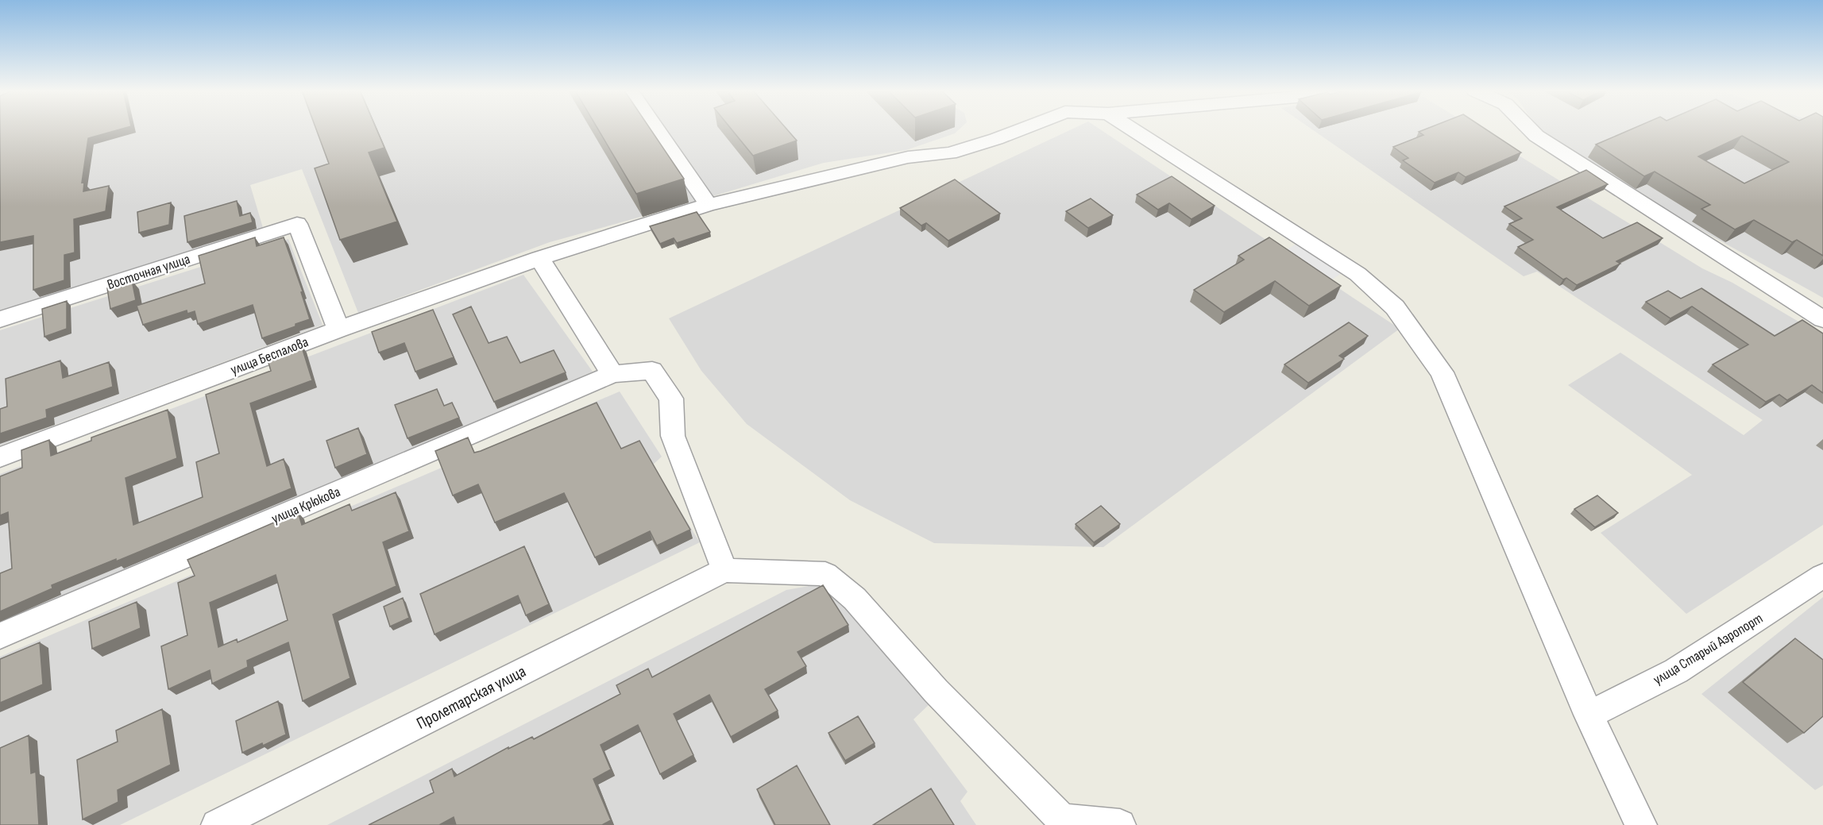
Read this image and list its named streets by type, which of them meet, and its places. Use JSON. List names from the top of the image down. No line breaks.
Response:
{"streets":{"street":["Восточная улица","улица Беспалова","улица Крюкова","улица Старый Аэропорт","Пролетарская улица"]},"crossings":[["Восточная улица","улица Беспалова"],["улица Крюкова","Пролетарская улица"]]}
